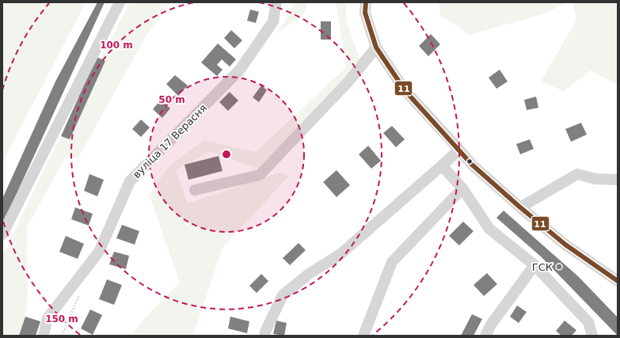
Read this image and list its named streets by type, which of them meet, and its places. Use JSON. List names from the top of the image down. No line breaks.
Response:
{"streets":{"street":["вуліца 17 Верасня"]},"places":["ГСК"],"lines":["transit line 11"],"rings":["100 m","50 m","150 m"]}
